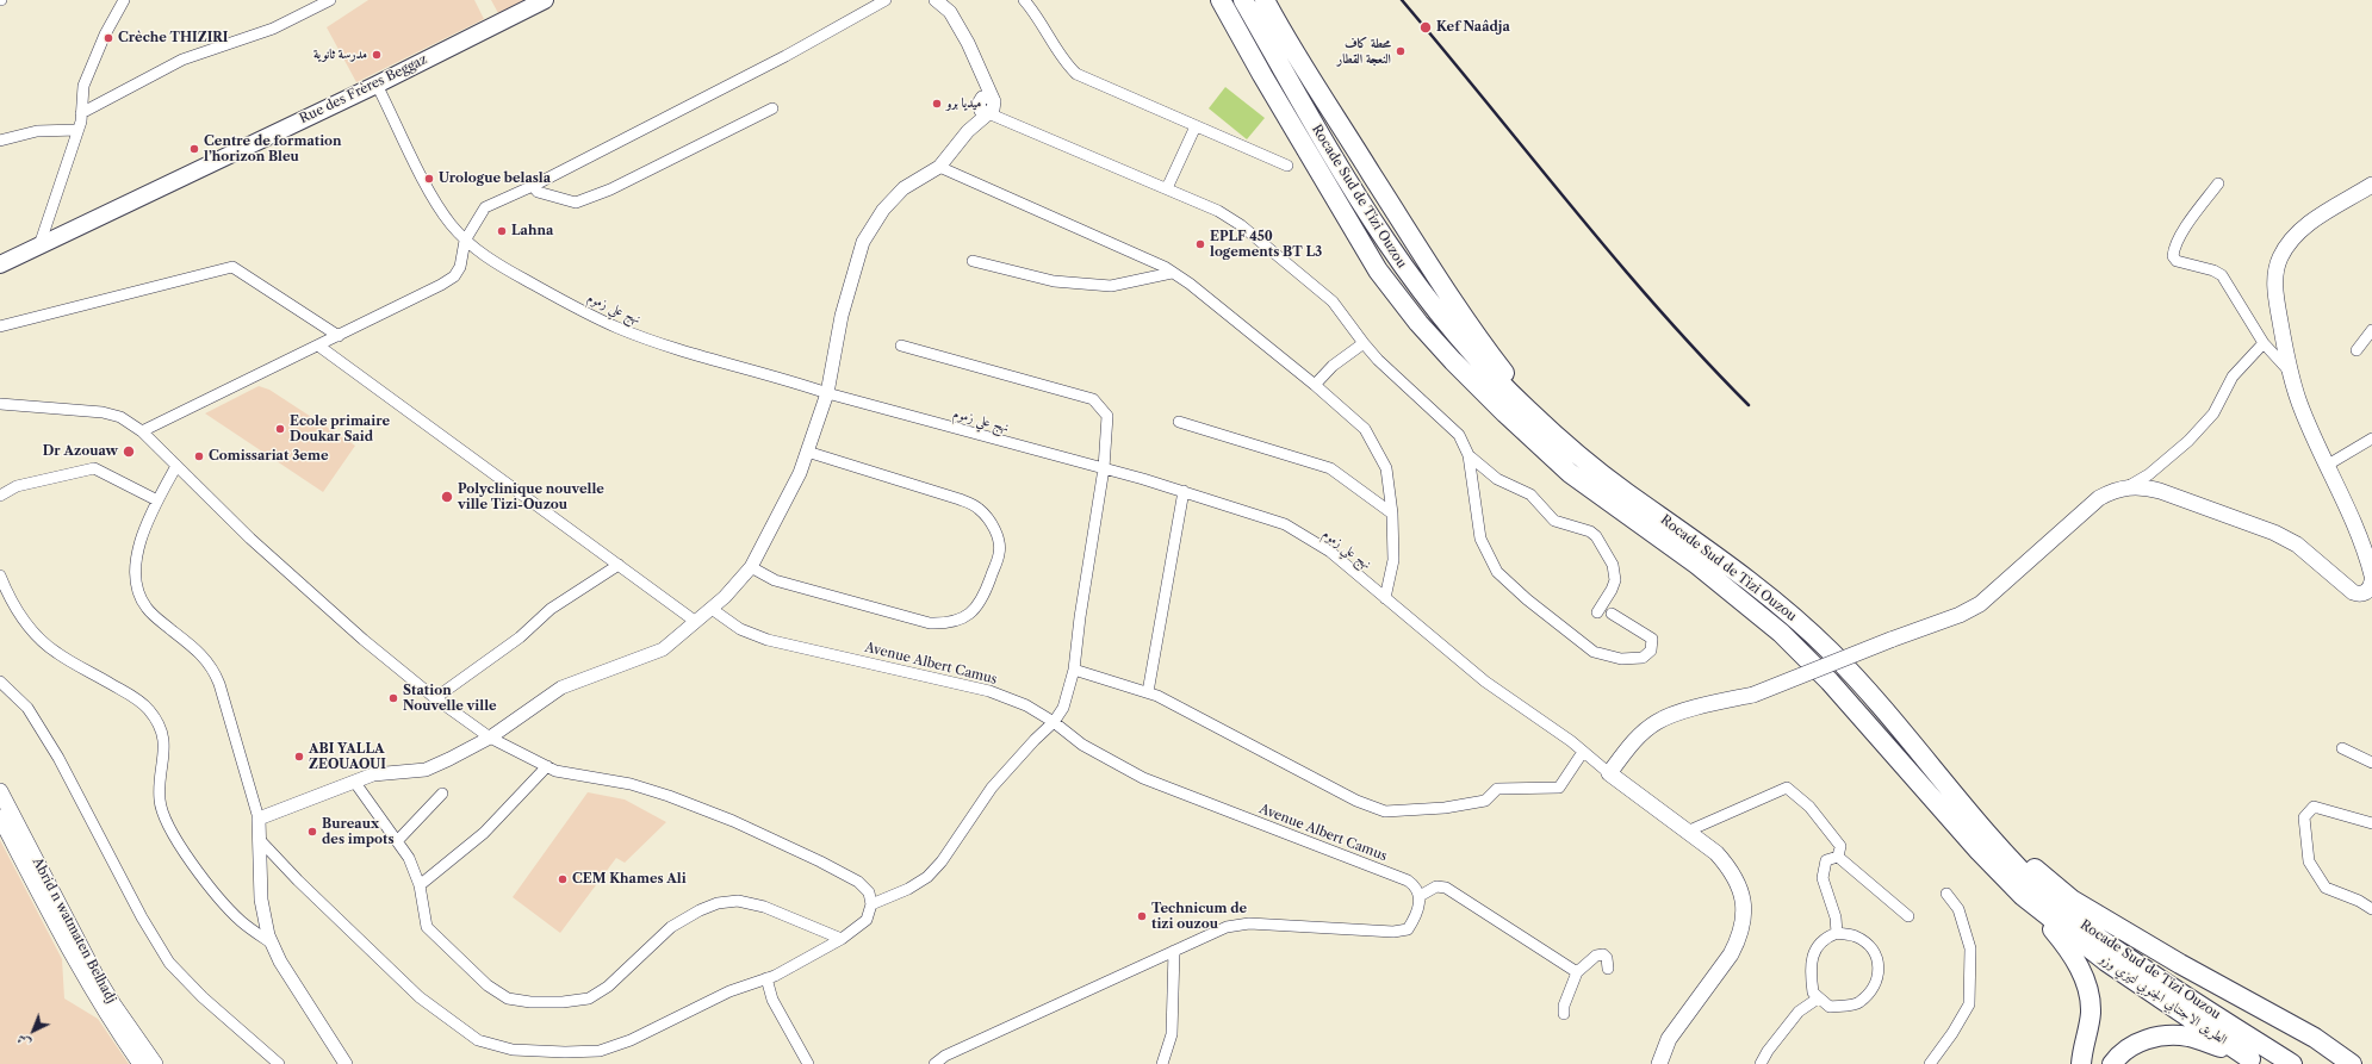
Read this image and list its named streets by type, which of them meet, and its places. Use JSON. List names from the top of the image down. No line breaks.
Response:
{"streets":{"highway":["Rocade Sud de Tizi Ouzou","الطريق الاجتنابي الجنوبي لتيزي وزو"],"main road":["Rue des Frères Beggaz","Abrid n watmaten Belhadj"],"street":["نهج علي زموم","Avenue Albert Camus"]},"crossings":[["Rue des Frères Beggaz","نهج علي زموم"],["Rocade Sud de Tizi Ouzou","الطريق الاجتنابي الجنوبي لتيزي وزو"]],"places":["Kef Naâdja","Crèche THIZIRI","محطة كاف النعجة القطار","مدرسة ثانوية","ميديا برو","Centre de formation l’horizon Bleu","Urologue belasla","Lahna","EPLF 450 logements BT L3","Ecole primaire Doukar Said","Dr Azouaw","Comissariat 3eme","Polyclinique nouvelle ville Tizi-Ouzou","Station Nouvelle ville","ABI YALLA ZEOUAOUI","Bureaux des impots","CEM Khames Ali","Technicum de tizi ouzou"],"north":"bottom left"}
